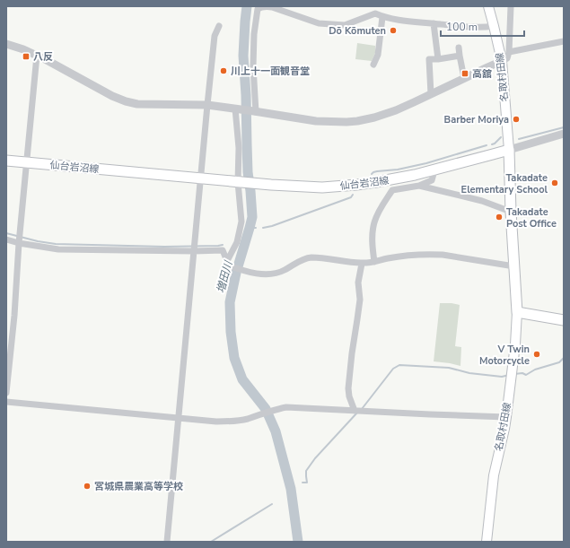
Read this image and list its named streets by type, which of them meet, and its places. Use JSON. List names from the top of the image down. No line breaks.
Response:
{"streets":{"main road":["名取村田線","仙台岩沼線"]},"crossings":[["名取村田線","仙台岩沼線"]],"water":["増田川"],"places":{"other":["Dō Kōmuten","川上十一面観音堂","Barber Moriya","Takadate Elementary School","Takadate Post Office","V Twin Motorcycle","宮城県農業高等学校"],"transit":["八反","高舘"]},"scale_bar":"100 m"}
